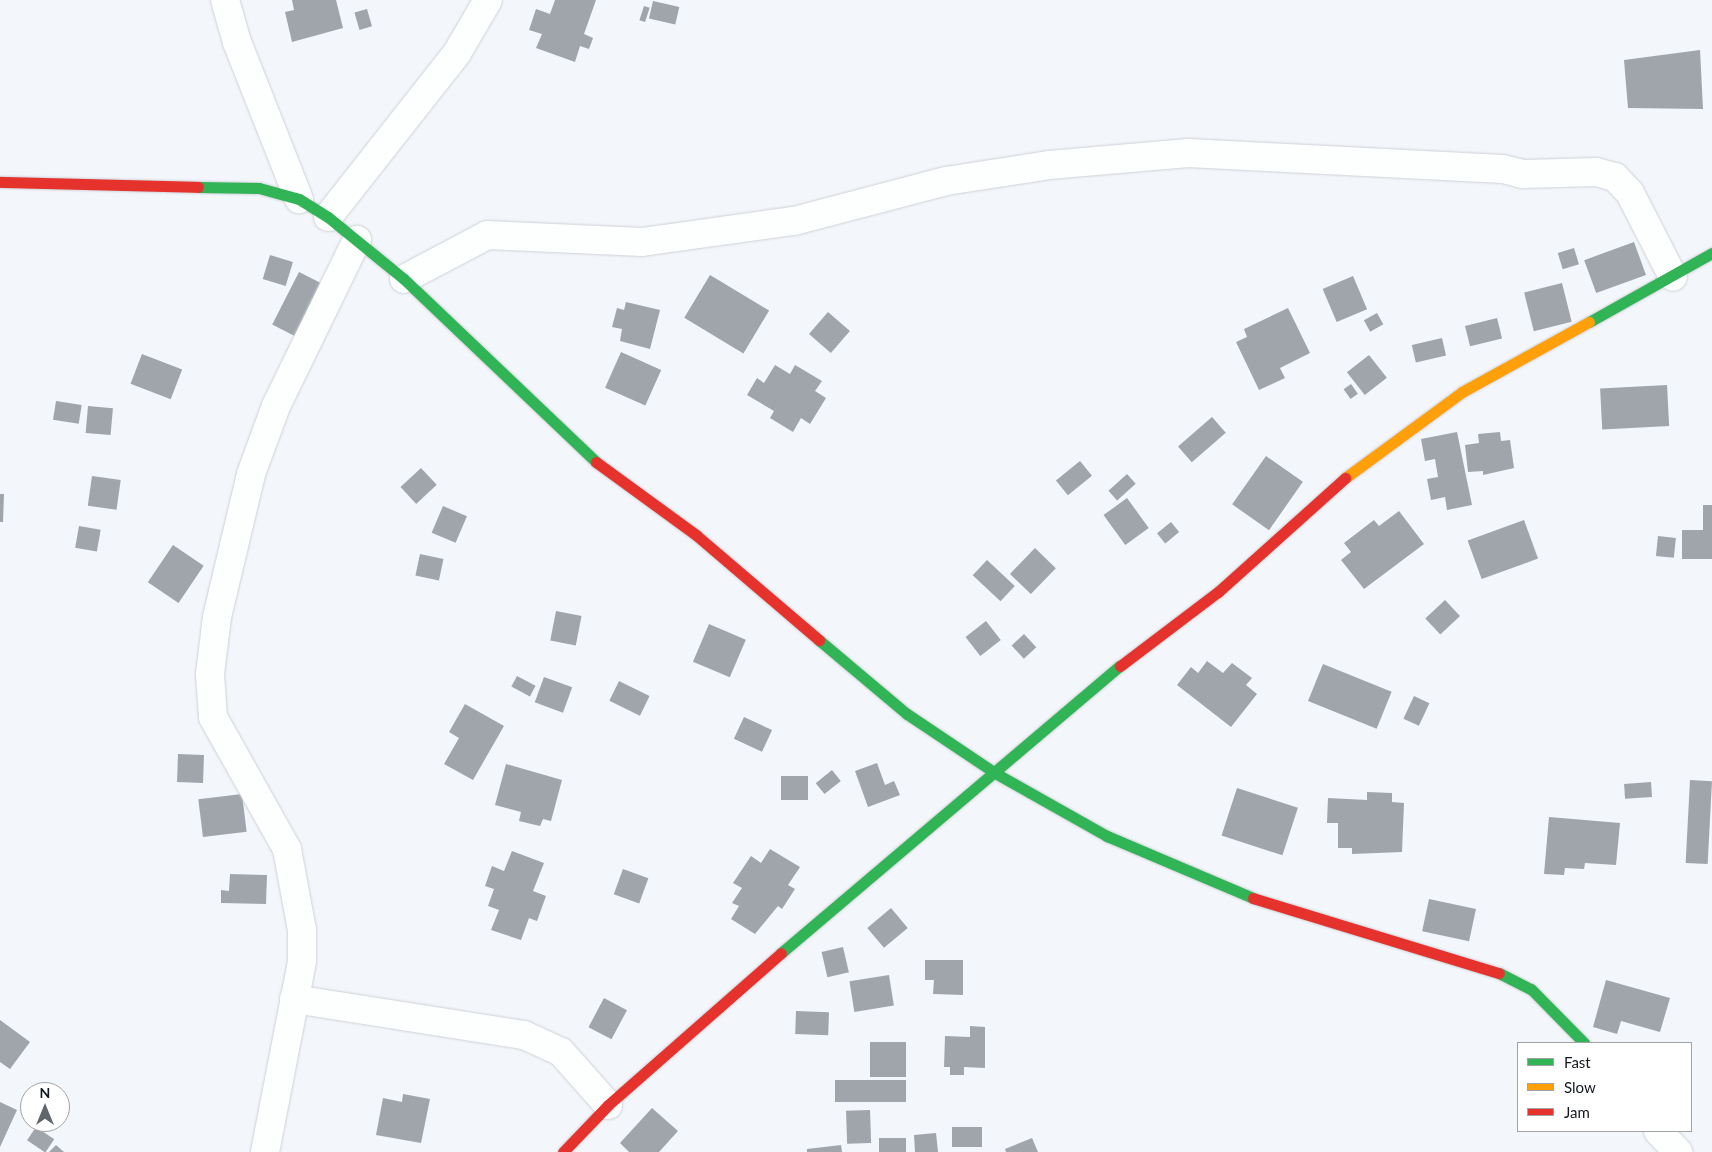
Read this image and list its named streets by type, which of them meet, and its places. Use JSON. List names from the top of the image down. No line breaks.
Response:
{"legend":["Fast","Slow","Jam"],"north":"top"}
